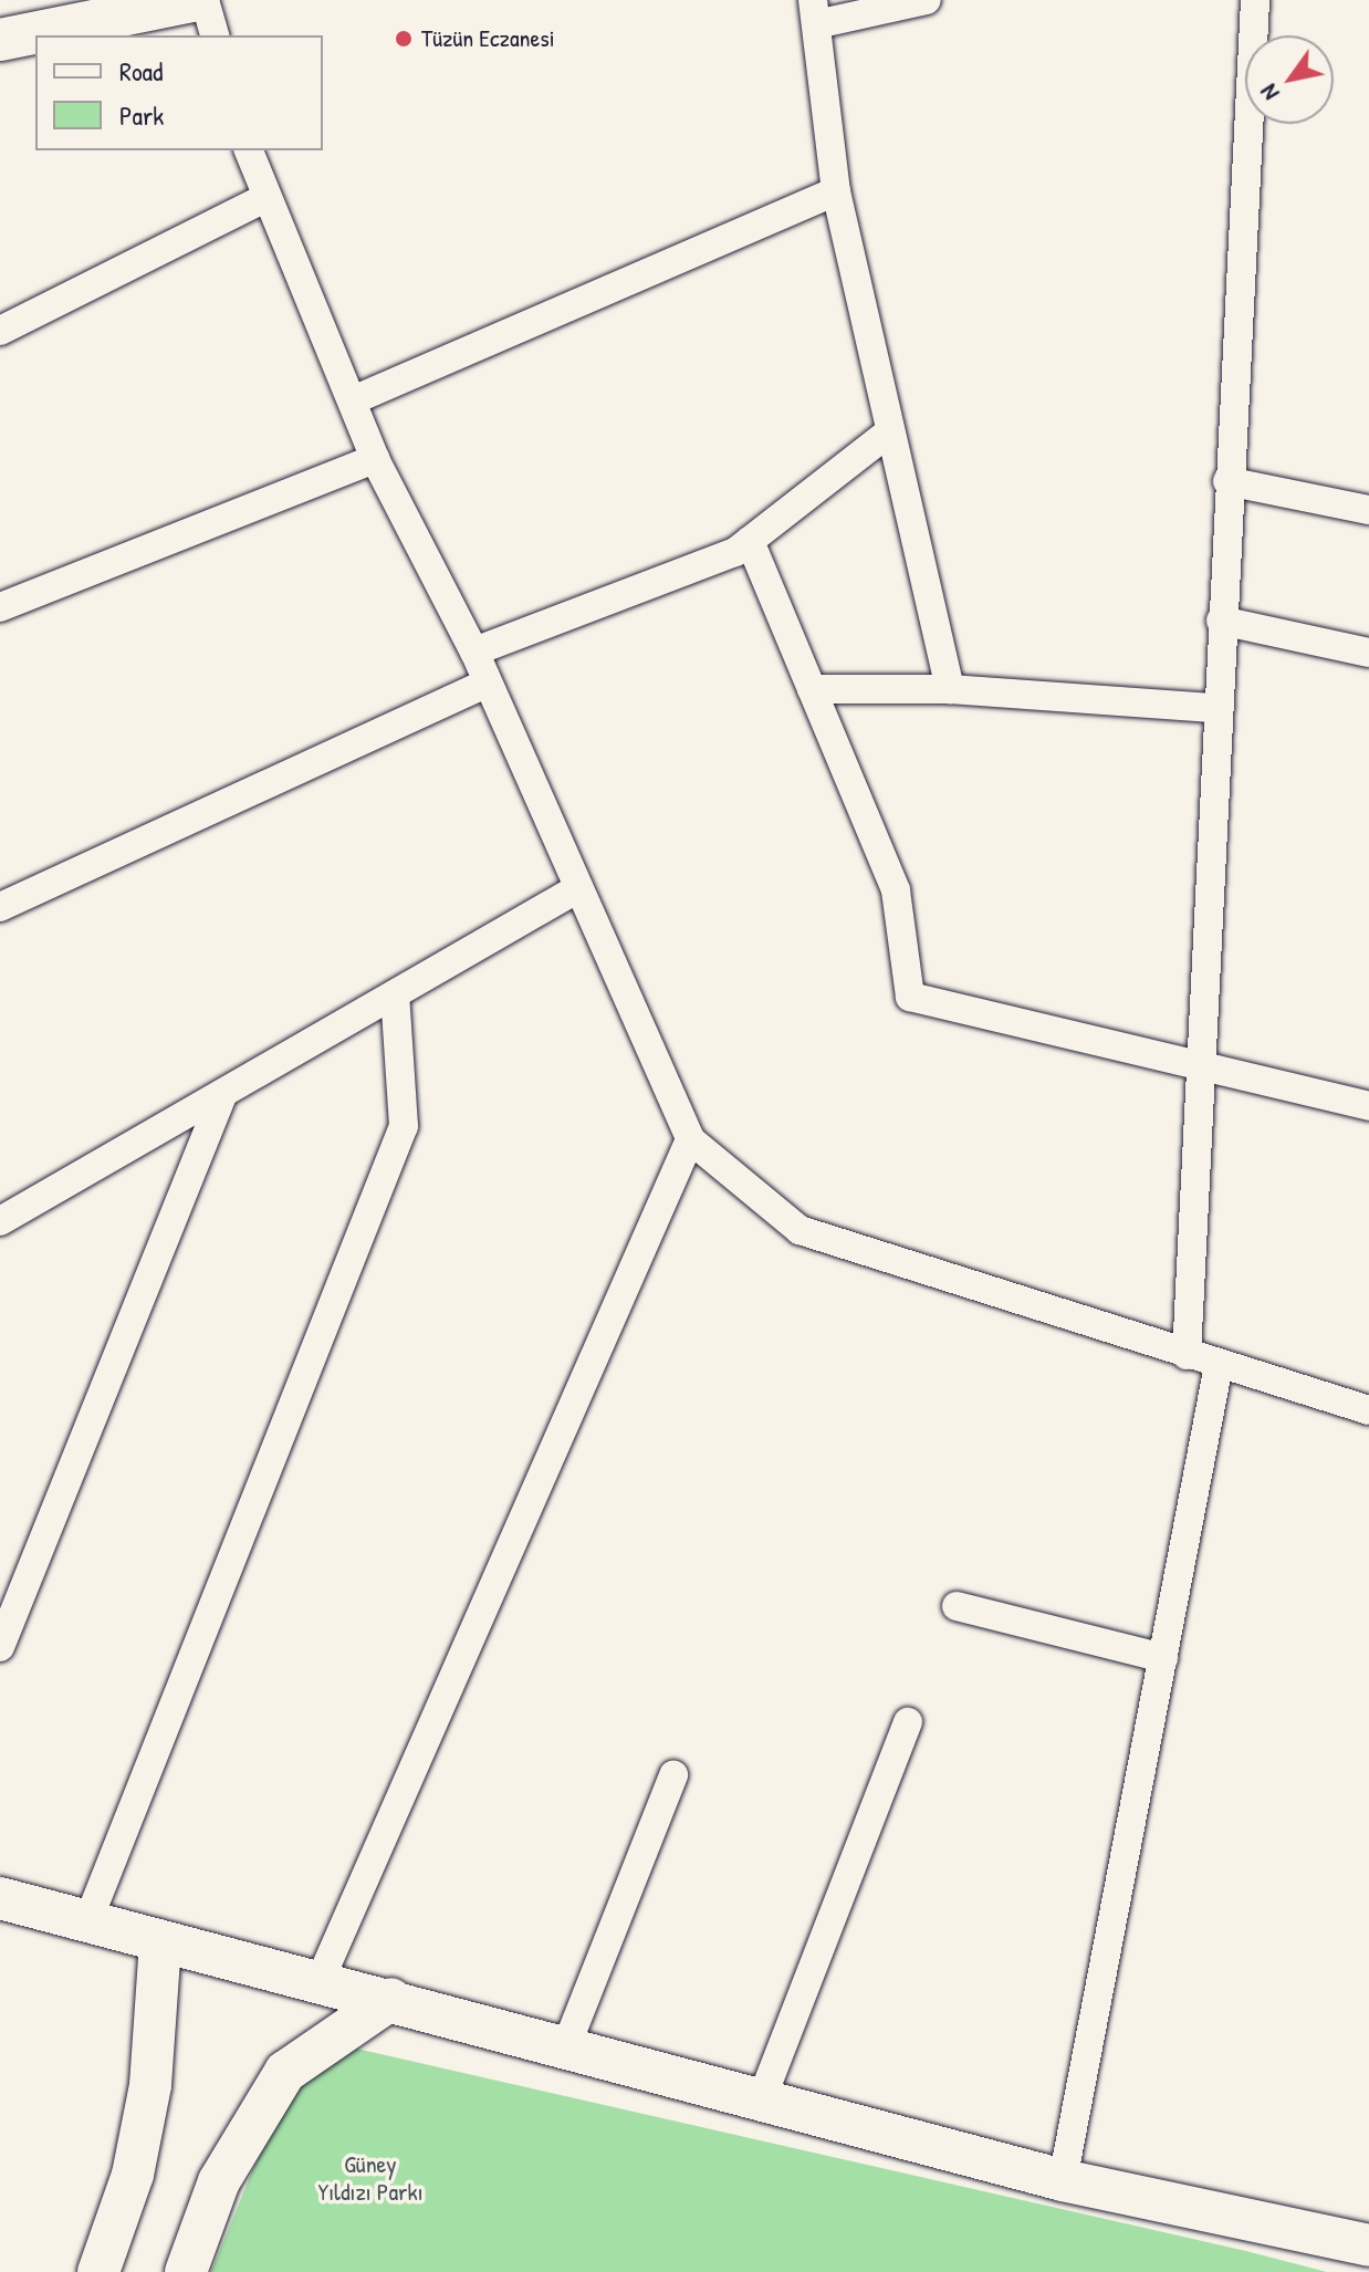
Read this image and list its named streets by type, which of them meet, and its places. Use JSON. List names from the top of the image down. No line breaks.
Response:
{"parks":["Güney Yıldızı Parkı"],"places":["Tüzün Eczanesi"],"legend":["Road","Park"],"north":"bottom left"}
